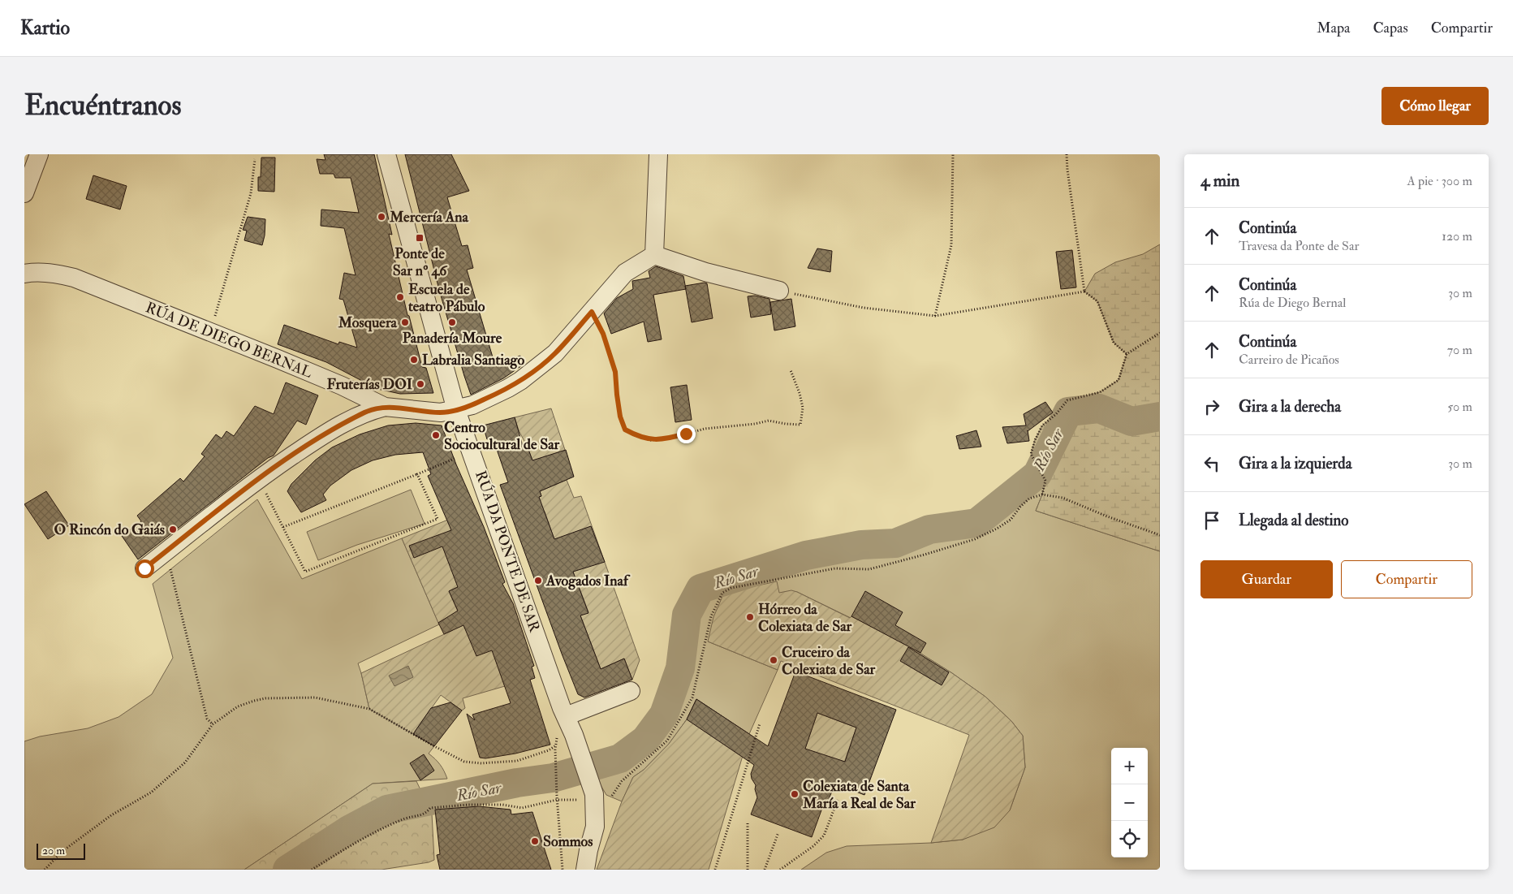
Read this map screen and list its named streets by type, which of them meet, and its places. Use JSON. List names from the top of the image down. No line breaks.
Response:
{"streets":{"street":["RÚA DE DIEGO BERNAL","RÚA DA PONTE DE SAR"]},"crossings":[["RÚA DE DIEGO BERNAL","RÚA DA PONTE DE SAR"]],"water":["Río Sar"],"places":{"other":["Mercería Ana","Escuela de teatro Pábulo","Mosquera","Panadería Moure","Labralia Santiago","Fruterías DOI","Centro Sociocultural de Sar","O Rincón do Gaiás","Avogados Inaf","Hórreo da Colexiata de Sar","Cruceiro da Colexiata de Sar","Colexiata de Santa María a Real de Sar","Sommos"],"transit":["Ponte de Sar nº 46"]},"scale_bar":"20 m","page":{"header":"Kartio","nav":["Mapa","Capas","Compartir"],"buttons":["Cómo llegar",["Guardar","Compartir"]],"title":"Encuéntranos","heading":["4 min","A pie · 300 m"],"list":[["Continúa","Travesa da Ponte de Sar","120 m"],["Continúa","Rúa de Diego Bernal","30 m"],["Continúa","Carreiro de Picaños","70 m"],["Gira a la derecha","50 m"],["Gira a la izquierda","30 m"],"Llegada al destino"],"map_buttons":["+","−"],"scale":"20 m"}}
